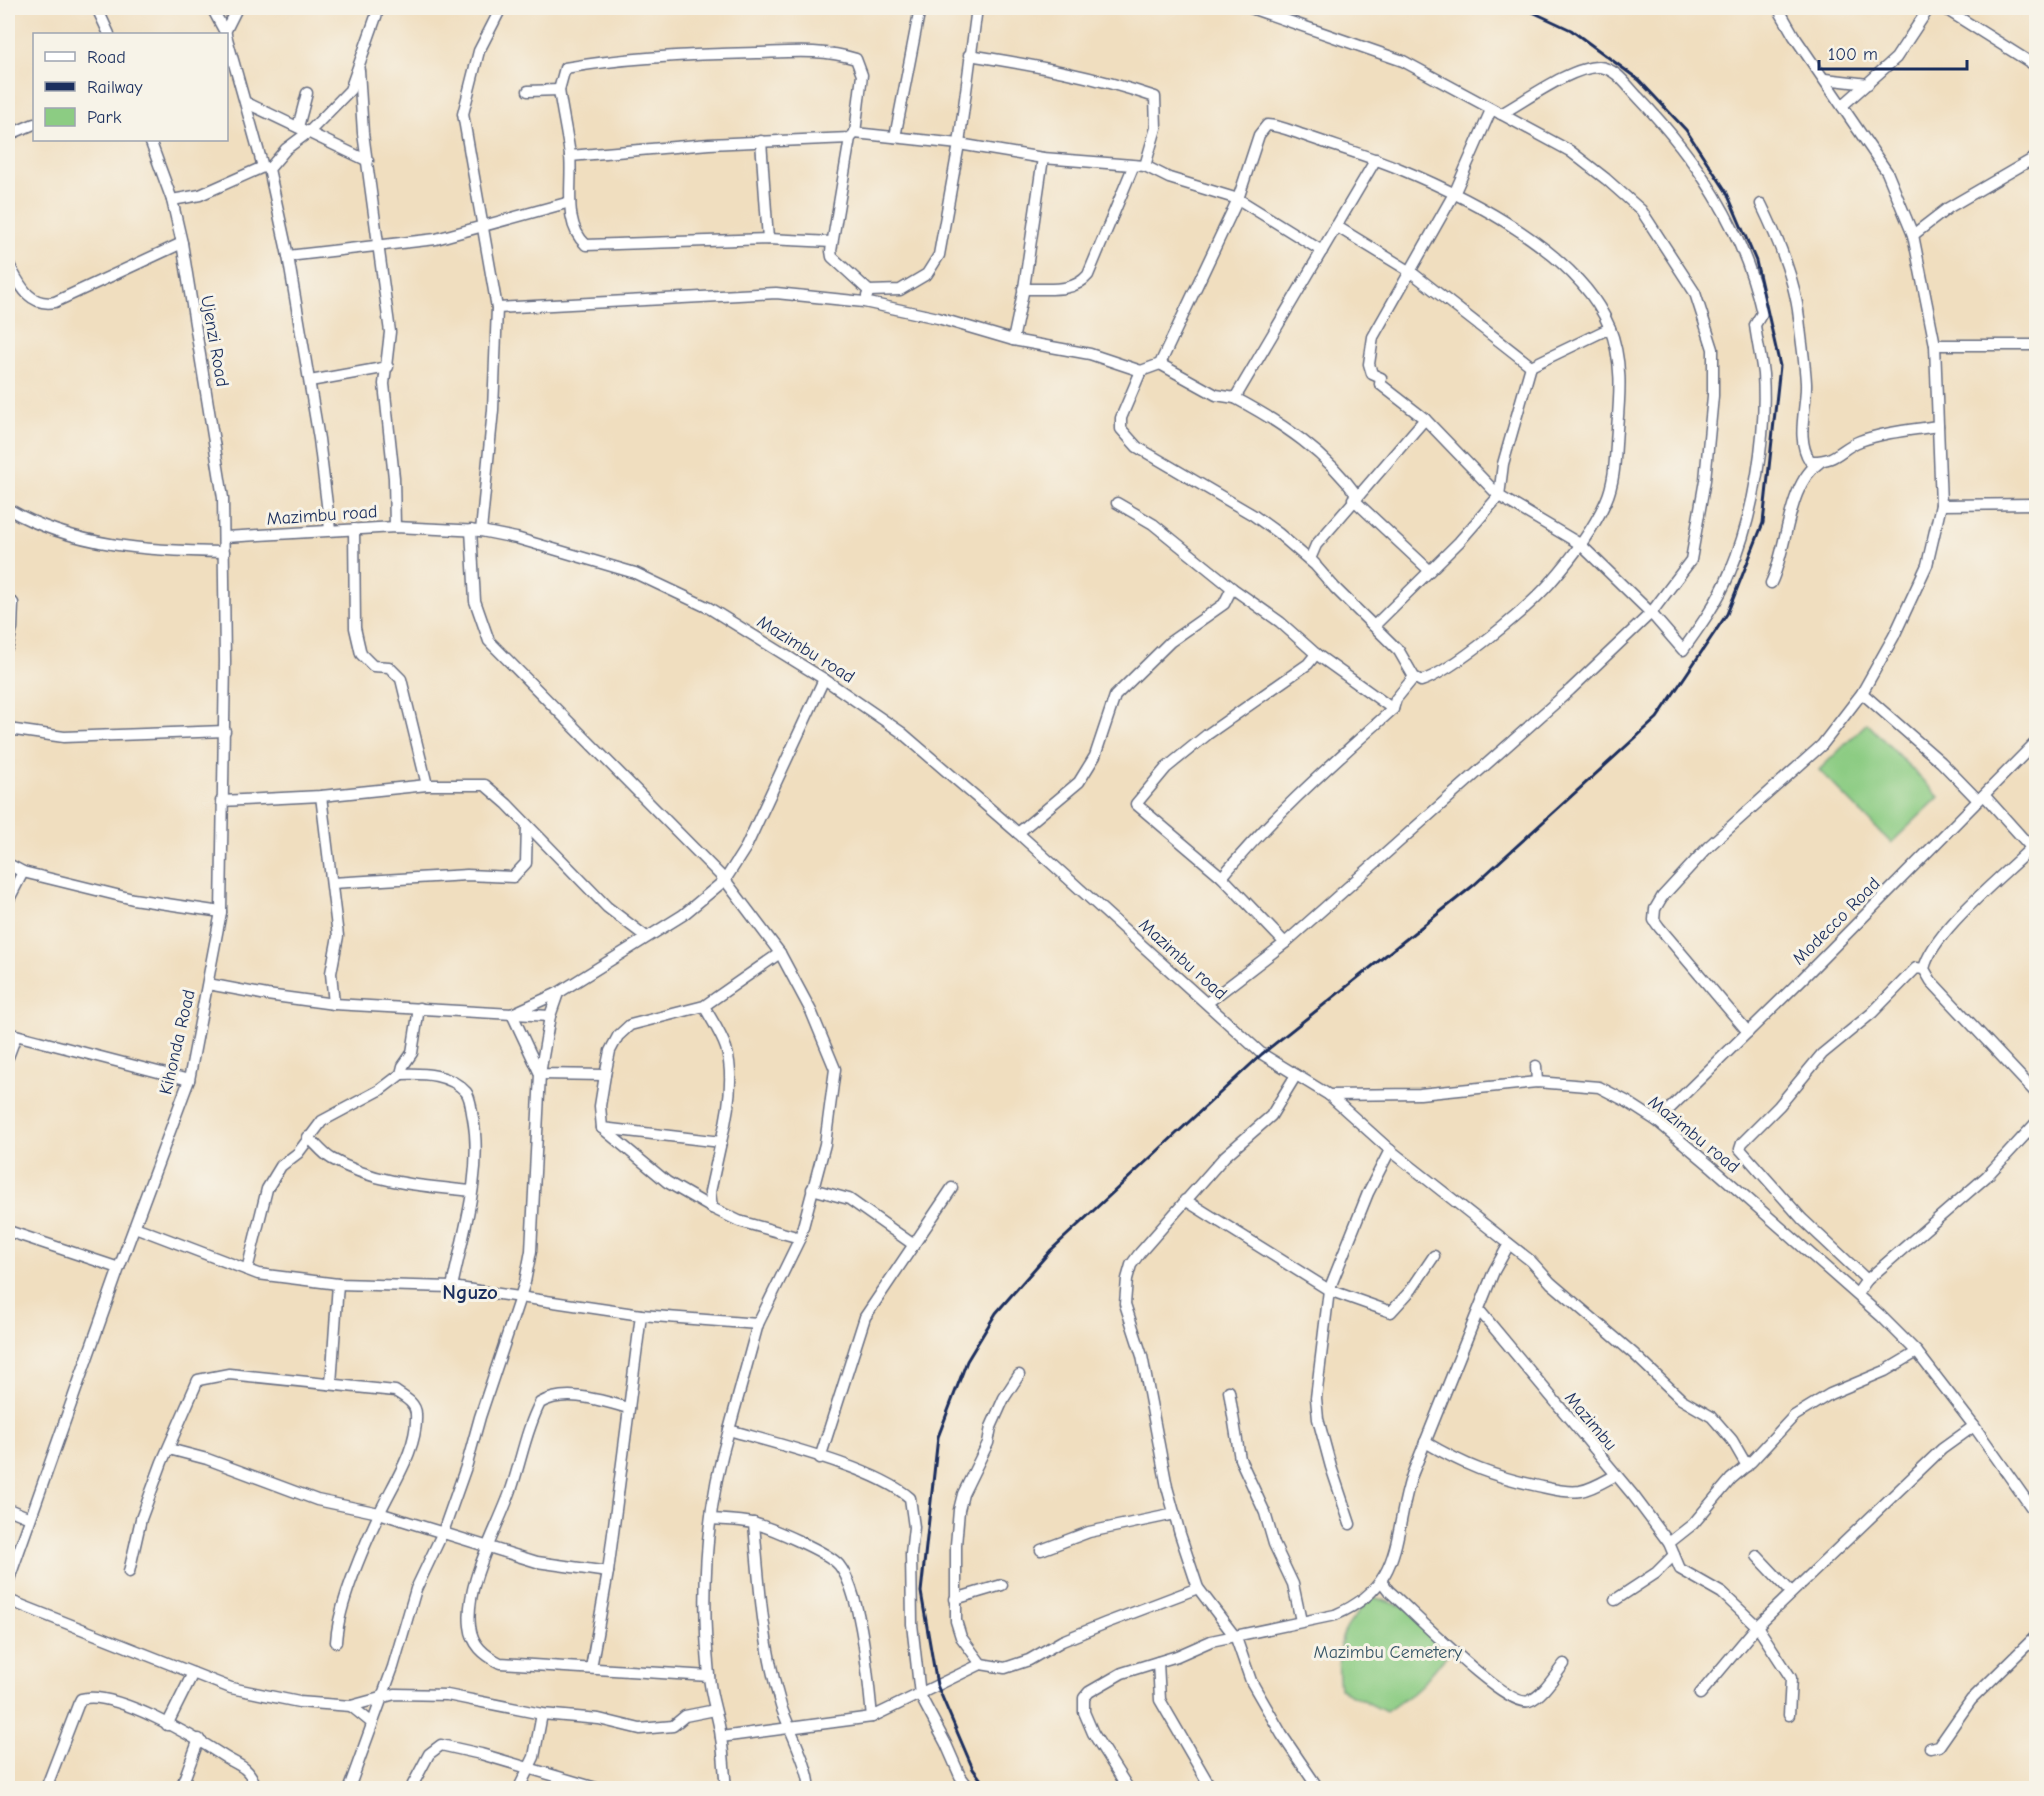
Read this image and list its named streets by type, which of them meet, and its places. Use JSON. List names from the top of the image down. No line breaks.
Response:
{"streets":{"street":["Ujenzi Road","Mazimbu road","Modecco Road","Kihonda Road","Mazimbu"]},"crossings":[["Ujenzi Road","Mazimbu road"],["Ujenzi Road","Kihonda Road"],["Mazimbu road","Modecco Road"]],"districts":["Nguzo"],"parks":["Mazimbu Cemetery"],"legend":["Road","Railway","Park"],"scale_bar":"100 m"}
